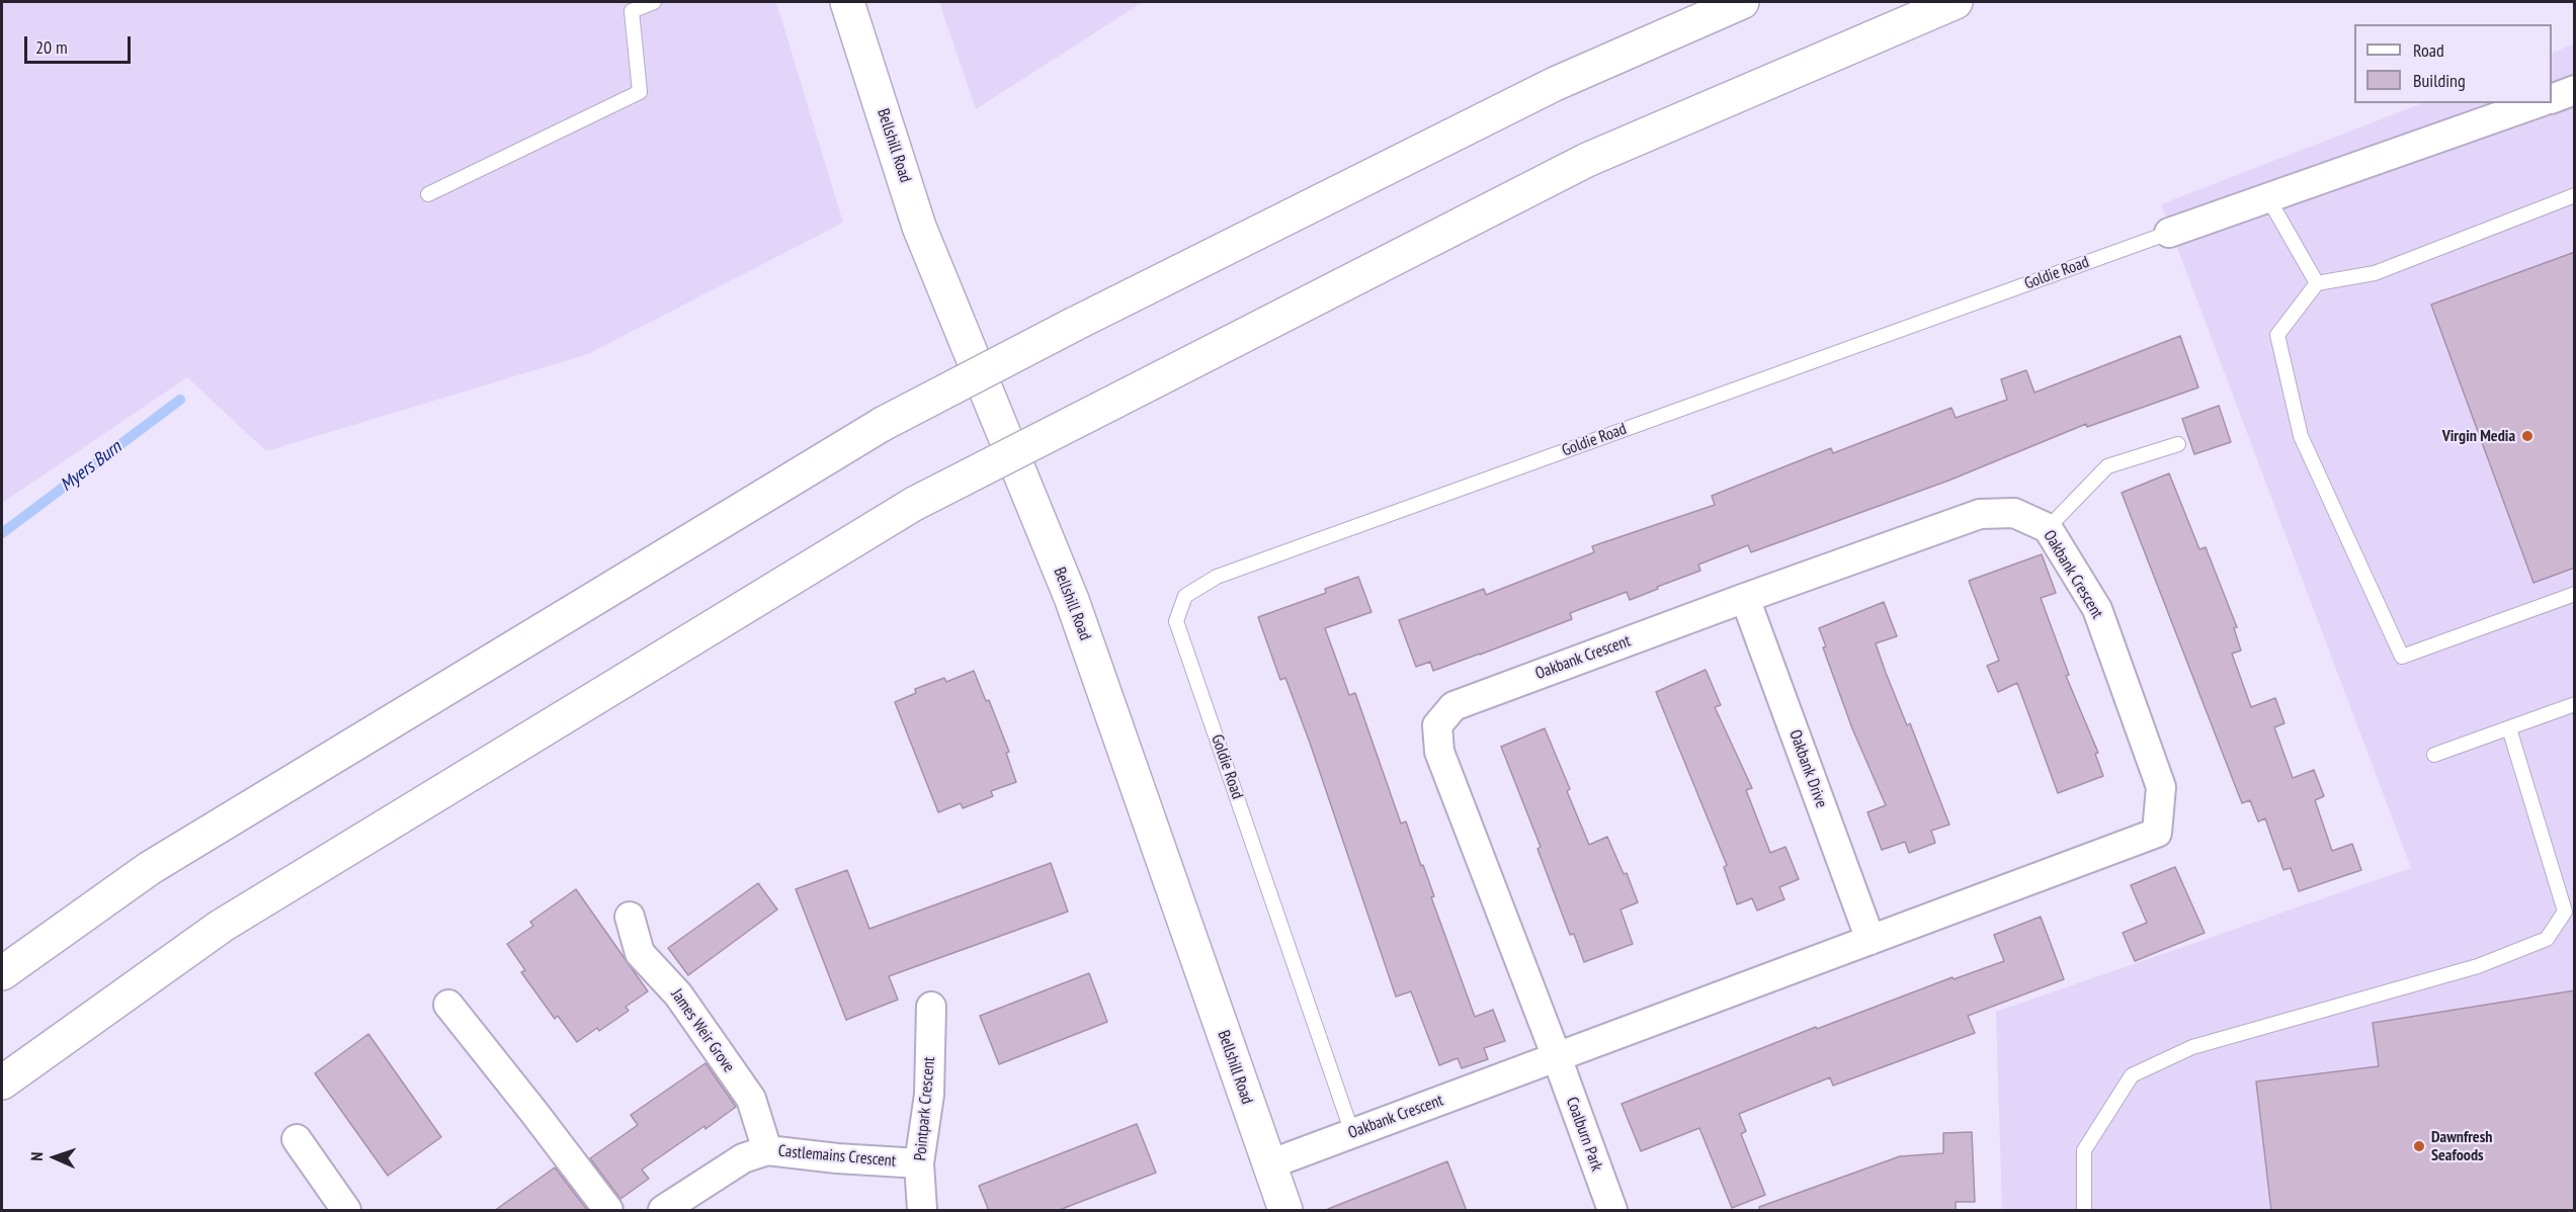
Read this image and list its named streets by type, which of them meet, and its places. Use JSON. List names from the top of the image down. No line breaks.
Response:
{"streets":{"main road":["Bellshill Road"],"street":["Goldie Road","Oakbank Crescent","Oakbank Drive","James Weir Grove","Pointpark Crescent","Coalburn Park","Castlemains Crescent"]},"crossings":[["Bellshill Road","Oakbank Crescent"],["Goldie Road","Oakbank Crescent"],["Oakbank Crescent","Oakbank Drive"],["Oakbank Crescent","Coalburn Park"],["James Weir Grove","Castlemains Crescent"],["Pointpark Crescent","Castlemains Crescent"]],"water":["Myers Burn"],"places":["Virgin Media","Dawnfresh Seafoods"],"legend":["Road","Building"],"scale_bar":"20 m","north":"left"}
